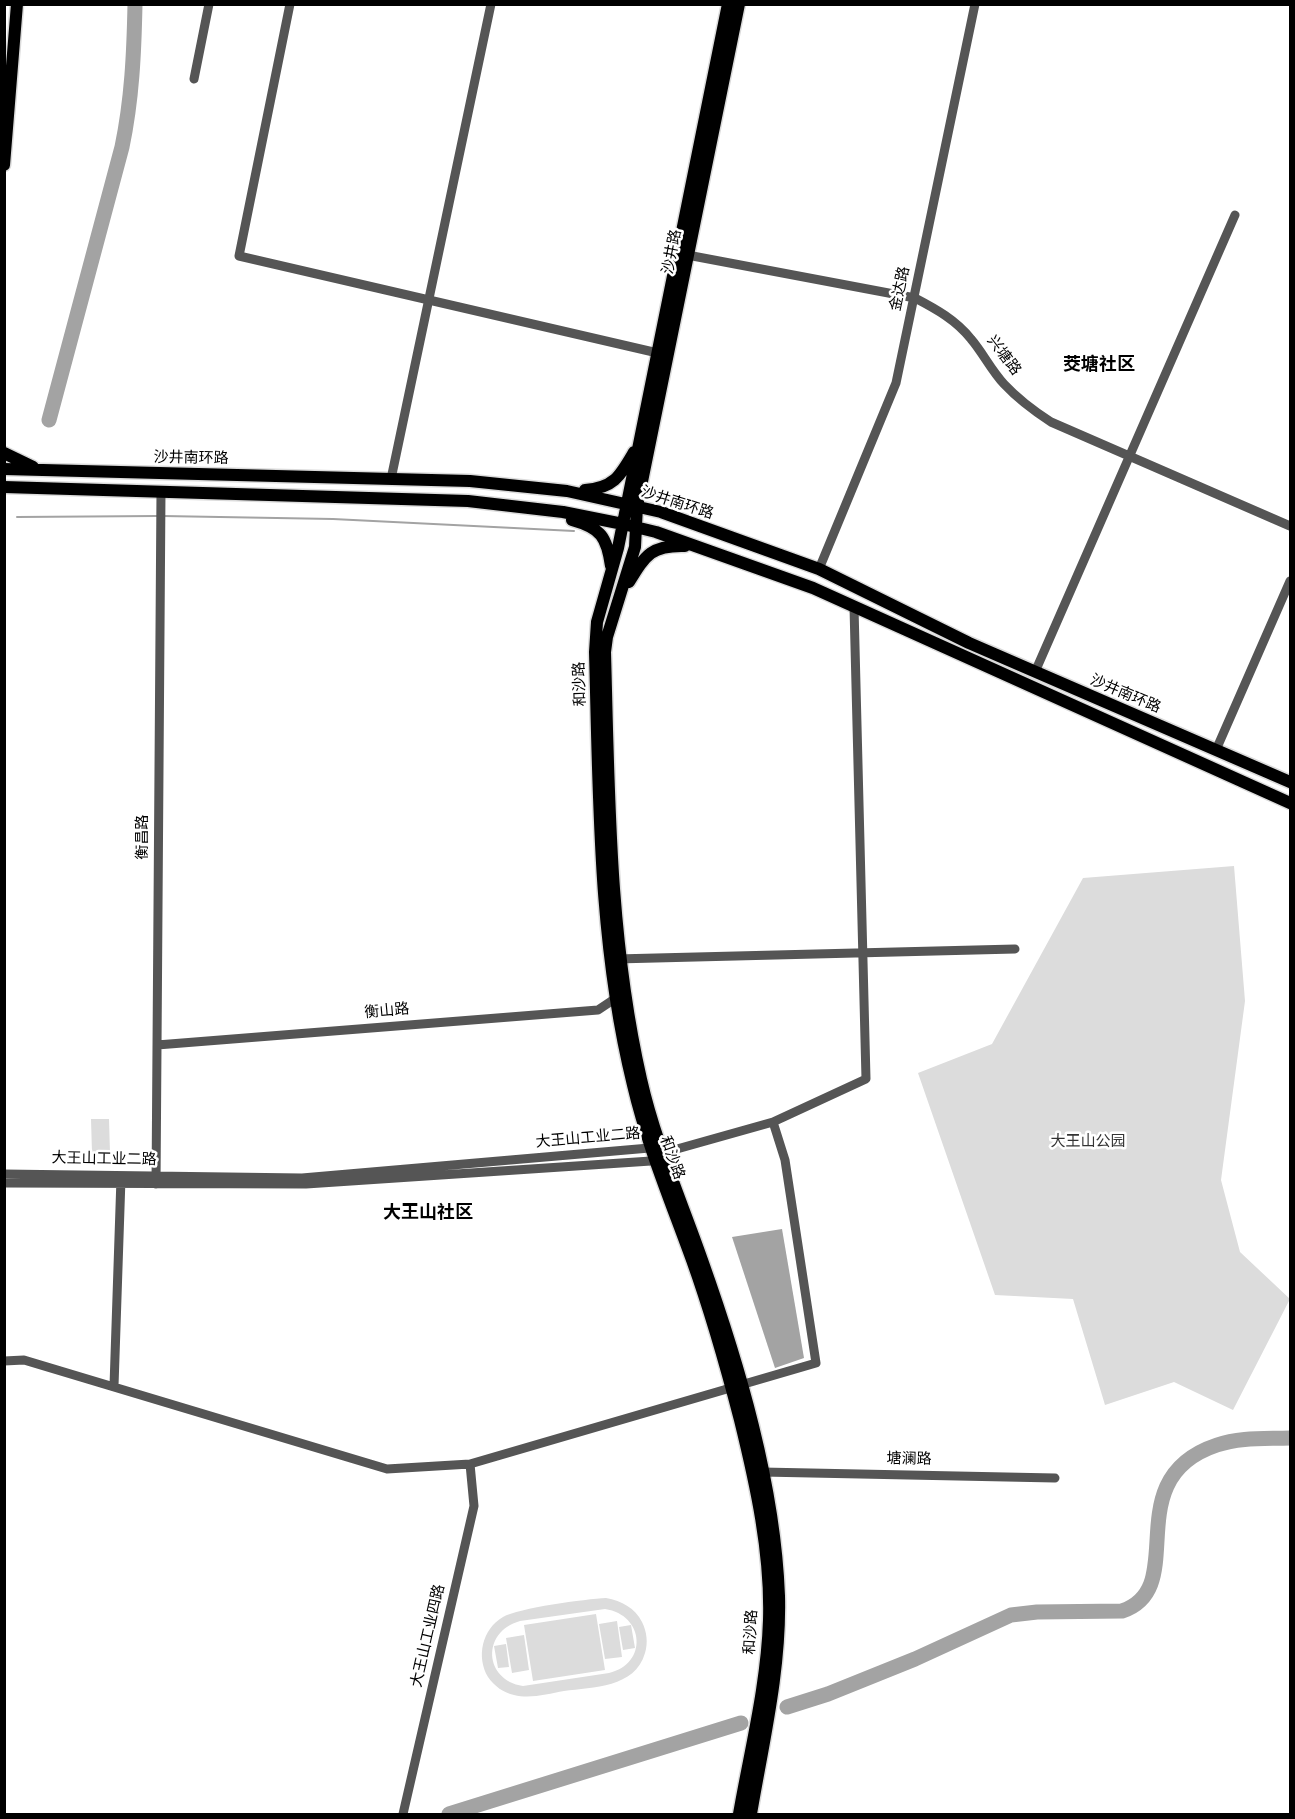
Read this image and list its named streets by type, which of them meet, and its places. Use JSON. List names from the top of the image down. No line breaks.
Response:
{"streets":{"main road":["沙井路","沙井南环路","和沙路"],"street":["金达路","兴塘路","衡昌路","衡山路","大王山工业二路","塘澜路","大王山工业四路"]},"crossings":[["沙井路","兴塘路"],["沙井路","沙井南环路"],["沙井路","和沙路"],["金达路","兴塘路"],["金达路","沙井南环路"],["沙井南环路","和沙路"],["沙井南环路","衡昌路"],["和沙路","衡山路"],["和沙路","大王山工业二路"],["和沙路","塘澜路"],["衡昌路","衡山路"],["衡昌路","大王山工业二路"]],"districts":["茭塘社区","大王山社区"],"parks":["大王山公园"]}
